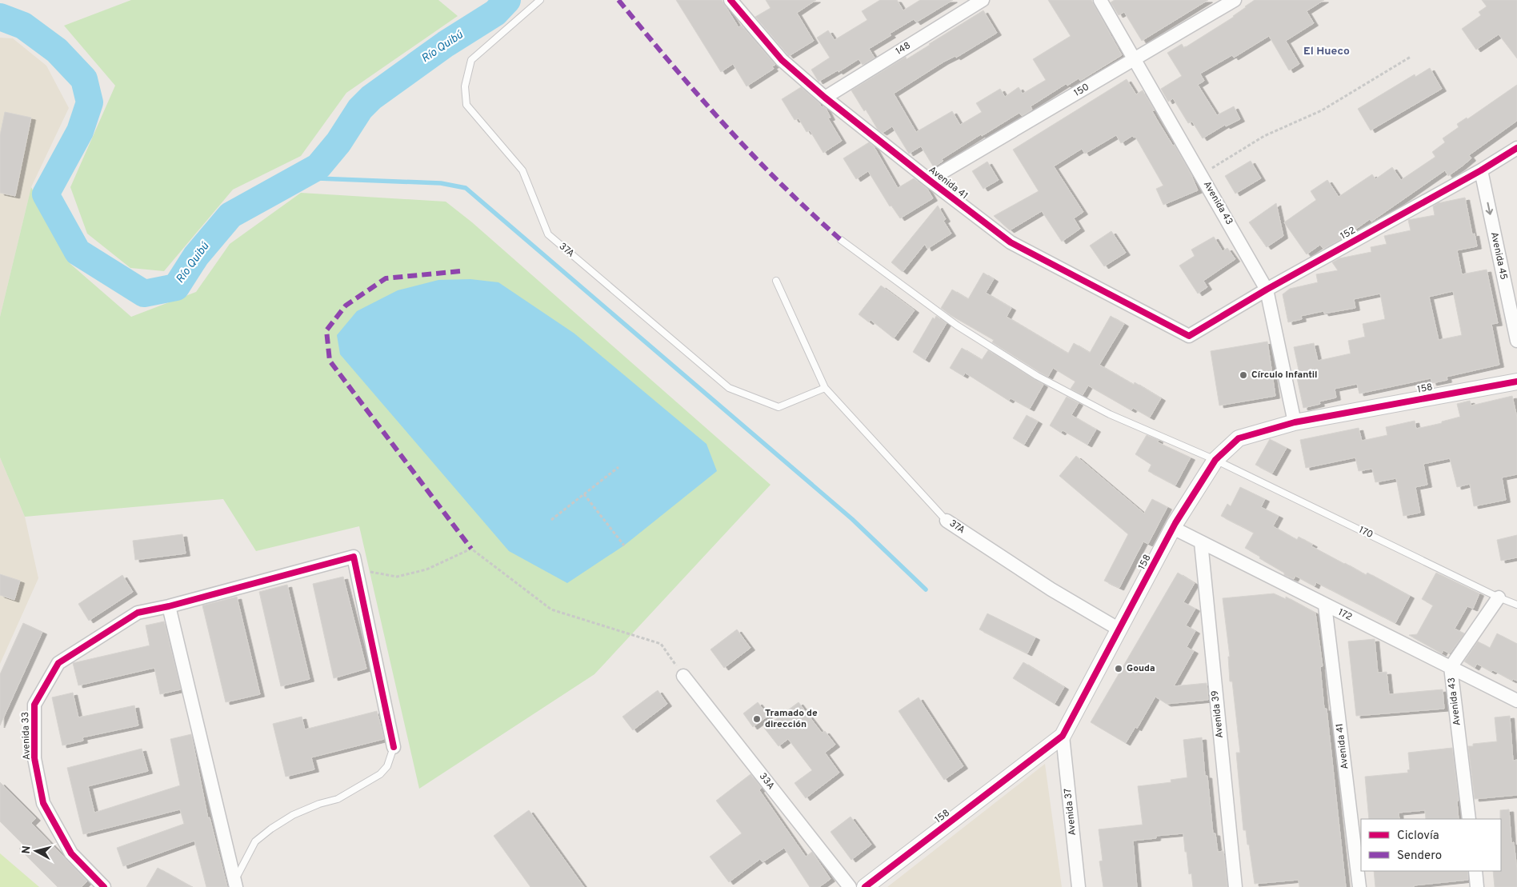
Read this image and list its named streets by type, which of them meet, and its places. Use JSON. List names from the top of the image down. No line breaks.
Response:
{"streets":{"street":["148","150","Avenida 41","Avenida 43","152","37A","Avenida 45","158","172","Avenida 39","Avenida 33","33A","Avenida 37"],"lane":["170"]},"crossings":[["148","Avenida 41"],["150","Avenida 41"],["150","Avenida 43"],["Avenida 41","152"],["Avenida 41","172"],["Avenida 43","152"],["Avenida 43","158"],["Avenida 43","170"],["Avenida 43","172"],["152","Avenida 45"],["37A","158"],["158","170"],["158","172"],["158","Avenida 37"],["172","Avenida 39"]],"one_way":["Avenida 45"],"districts":["El Hueco"],"water":["Río Quibú"],"places":["Círculo Infantil","Gouda","Tramado de dirección"],"legend":["Ciclovía","Sendero"],"north":"left"}
